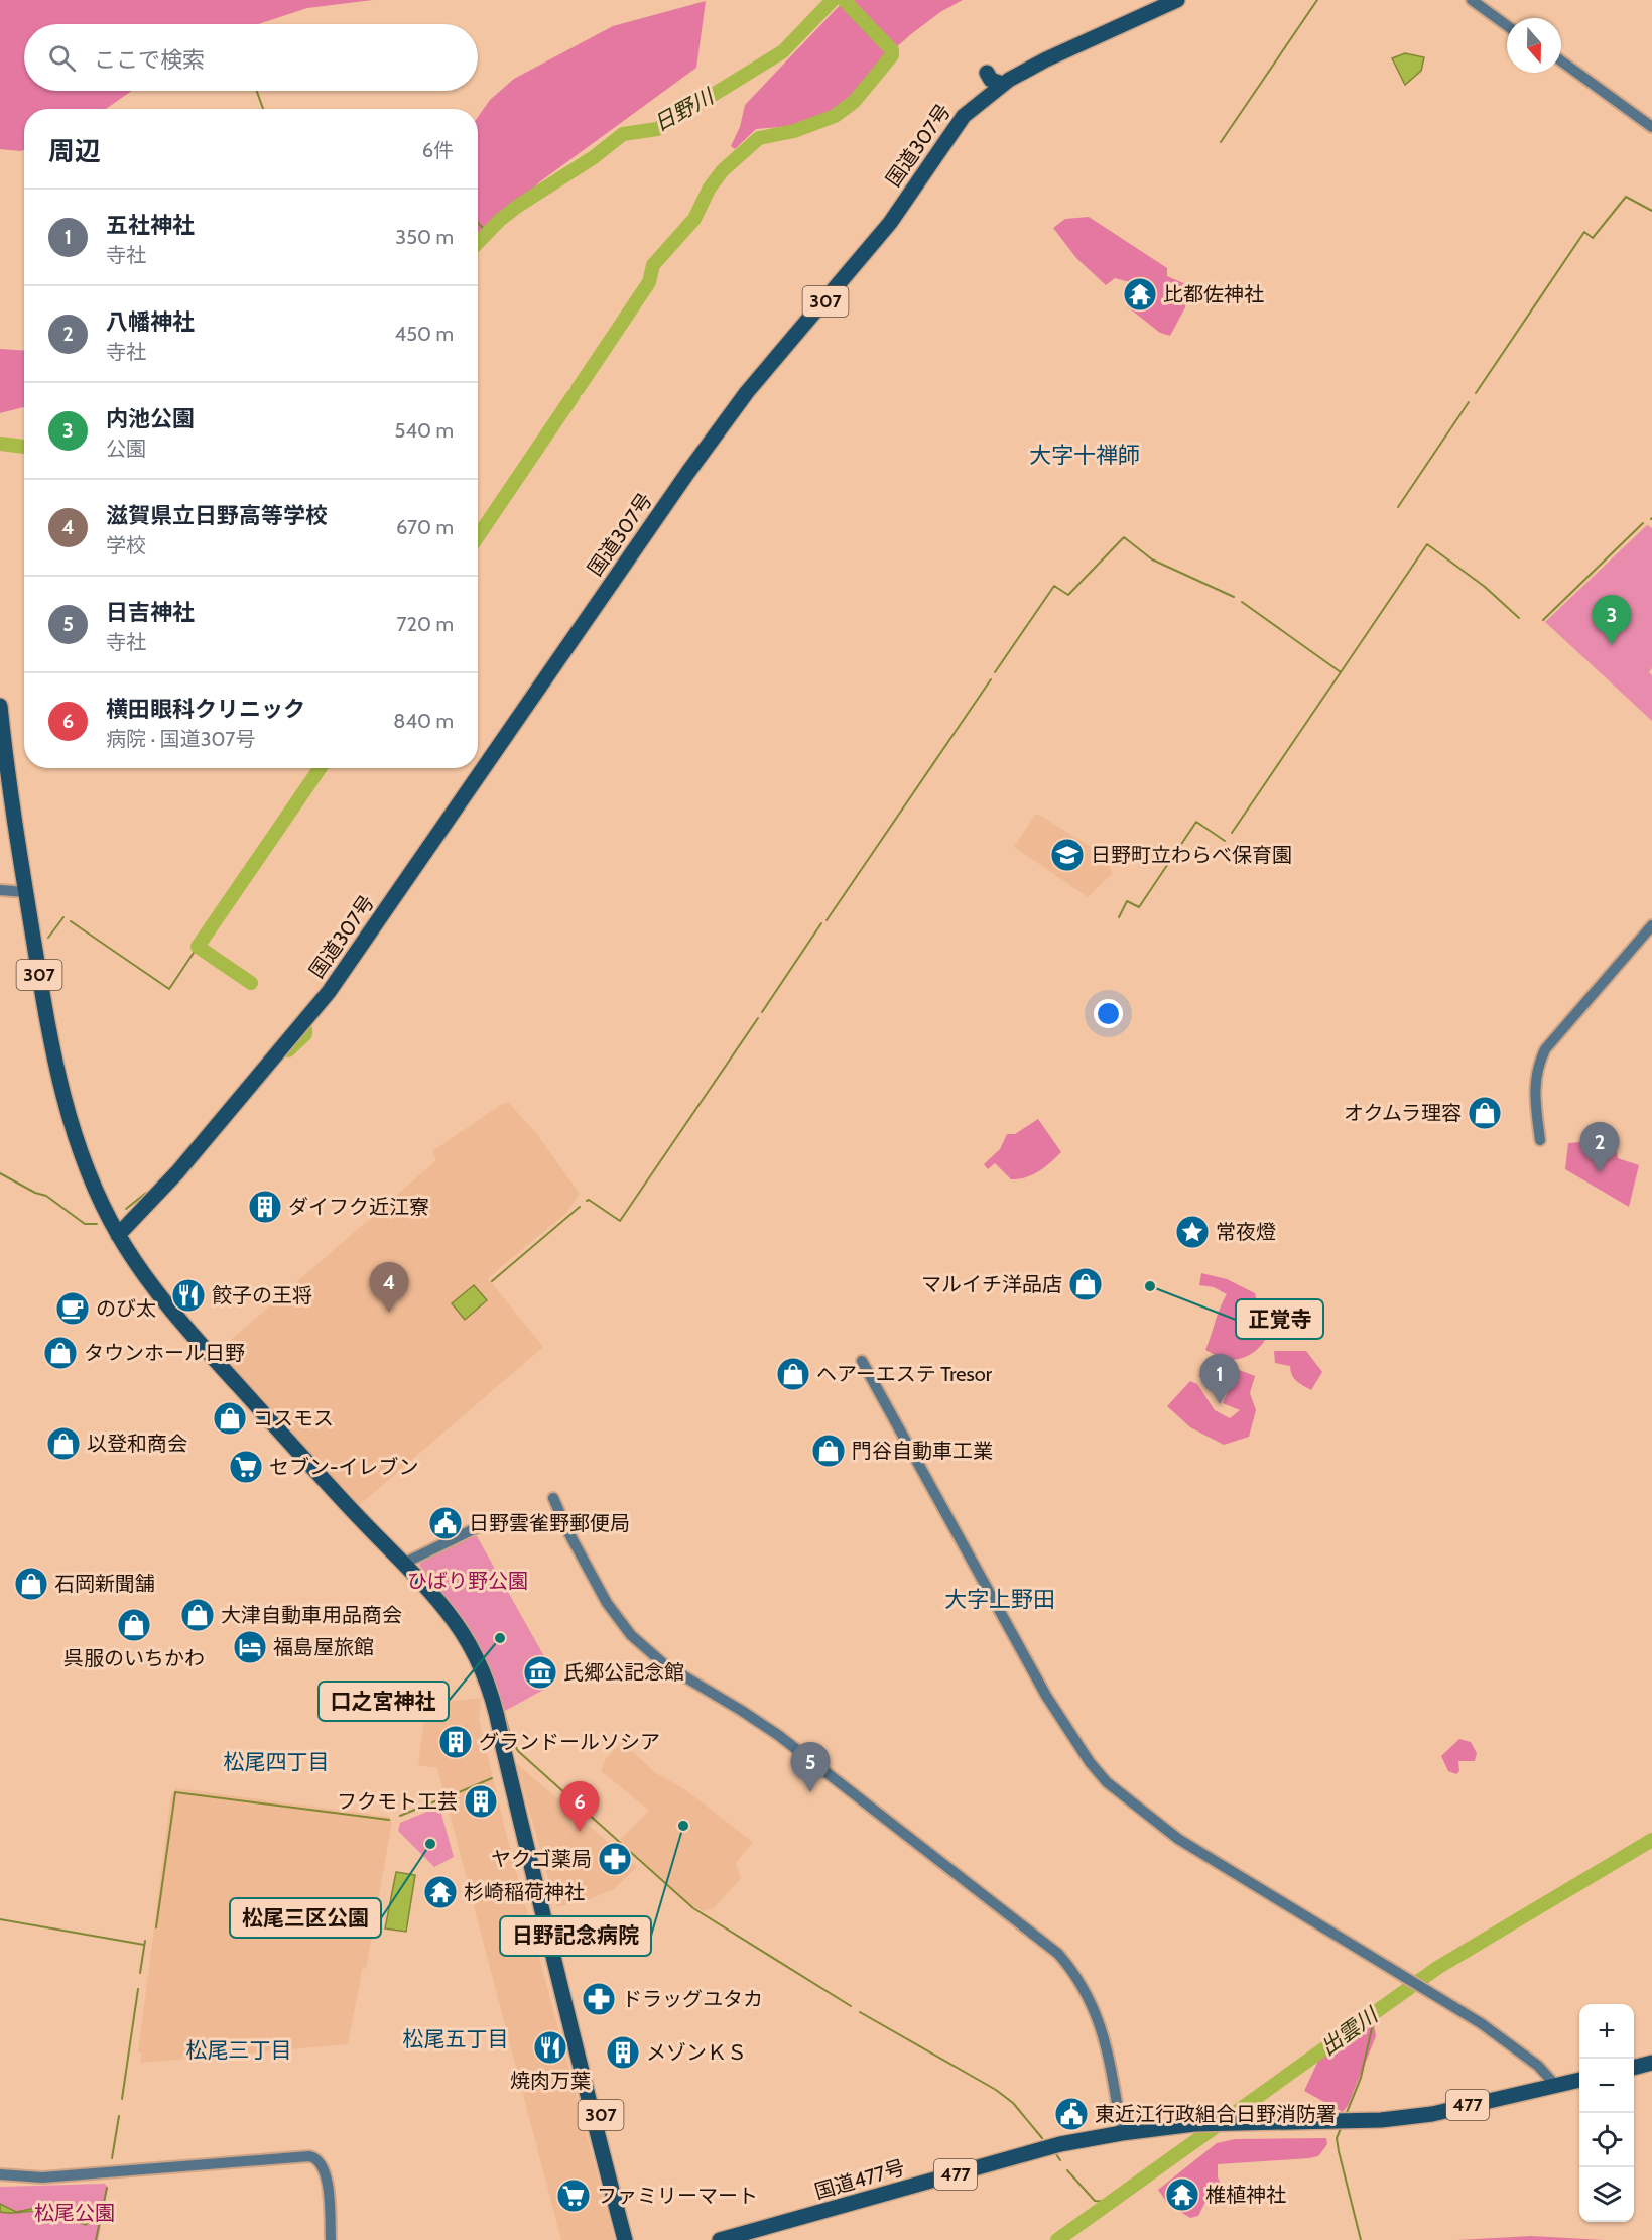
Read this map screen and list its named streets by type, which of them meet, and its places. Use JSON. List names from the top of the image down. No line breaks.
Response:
{"streets":{"highway":["国道307号","307","477","国道477号"]},"crossings":[["国道307号","307"]],"districts":["大字十禅師","大字上野田","松尾四丁目","松尾五丁目","松尾三丁目"],"water":["日野川","出雲川"],"parks":["ひばり野公園","松尾公園"],"places":{"temple":["比都佐神社","杉崎稲荷神社","椎植神社"],"school or university":["日野町立わらべ保育園"],"shop":["オクムラ理容","マルイチ洋品店","タウンホール日野","ヘアーエステ Tresor","コスモス","以登和商会","門谷自動車工業","石岡新聞舗","大津自動車用品商会","呉服のいちかわ"],"building":["ダイフク近江寮","グランドールソシア","フクモト工芸","メゾンＫＳ"],"place":["常夜燈"],"other":["正覚寺","口之宮神社","日野記念病院","松尾三区公園"],"restaurant":["餃子の王将","焼肉万葉"],"cafe":["のび太"],"supermarket":["セブン-イレブン","ファミリーマート"],"public building":["日野雲雀野郵便局","東近江行政組合日野消防署"],"hotel":["福島屋旅館"],"museum":["氏郷公記念館"],"pharmacy":["ヤクゴ薬局","ドラッグユタカ"]},"north":"bottom","page":{"search":"ここで検索","heading":["周辺","6件"],"list":[{"mark":"1","name":"五社神社","note":"寺社","value":"350 m"},{"mark":"2","name":"八幡神社","note":"寺社","value":"450 m"},{"mark":"3","name":"内池公園","note":"公園","value":"540 m"},{"mark":"4","name":"滋賀県立日野高等学校","note":"学校","value":"670 m"},{"mark":"5","name":"日吉神社","note":"寺社","value":"720 m"},{"mark":"6","name":"横田眼科クリニック","note":"病院 · 国道307号","value":"840 m"}],"pins":["3","2","4","1","5","6"],"map_buttons":["+","−"]}}
